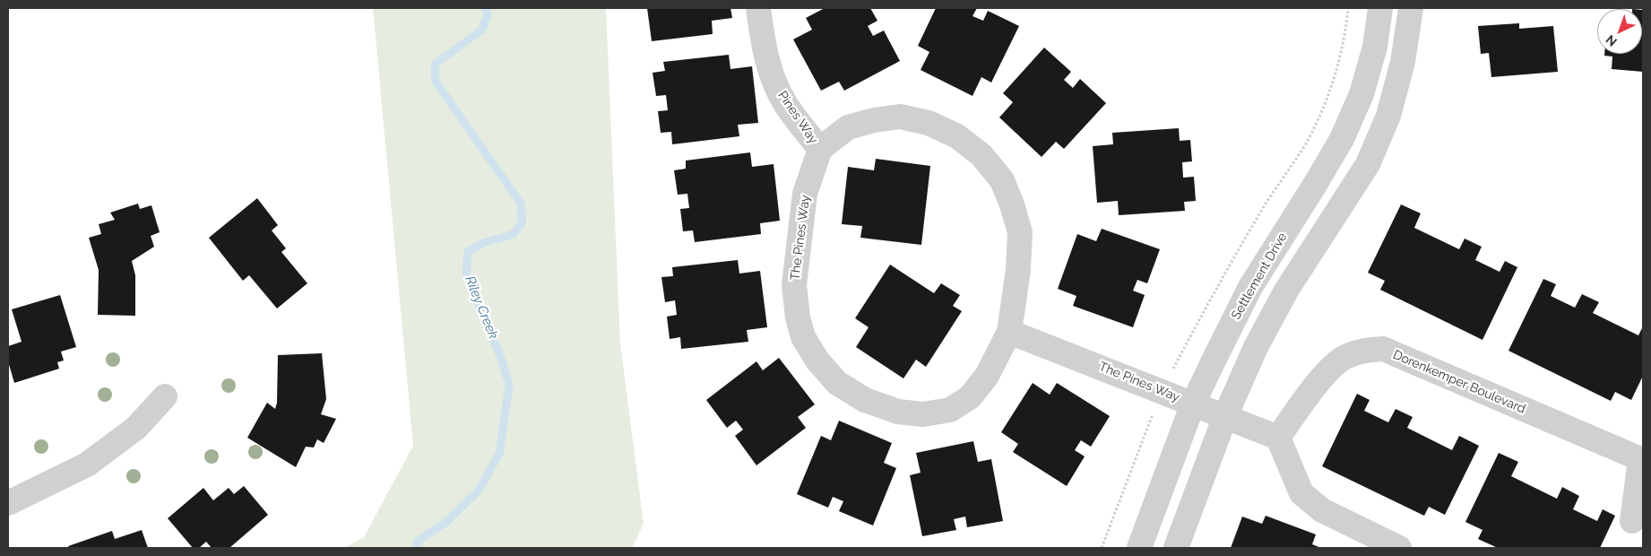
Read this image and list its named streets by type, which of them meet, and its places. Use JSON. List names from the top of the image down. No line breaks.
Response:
{"streets":{"street":["Pines Way","The Pines Way","Settlement Drive","Dorenkemper Boulevard"]},"crossings":[["Pines Way","The Pines Way"],["The Pines Way","Settlement Drive"]],"water":["Riley Creek"],"north":"bottom left"}
